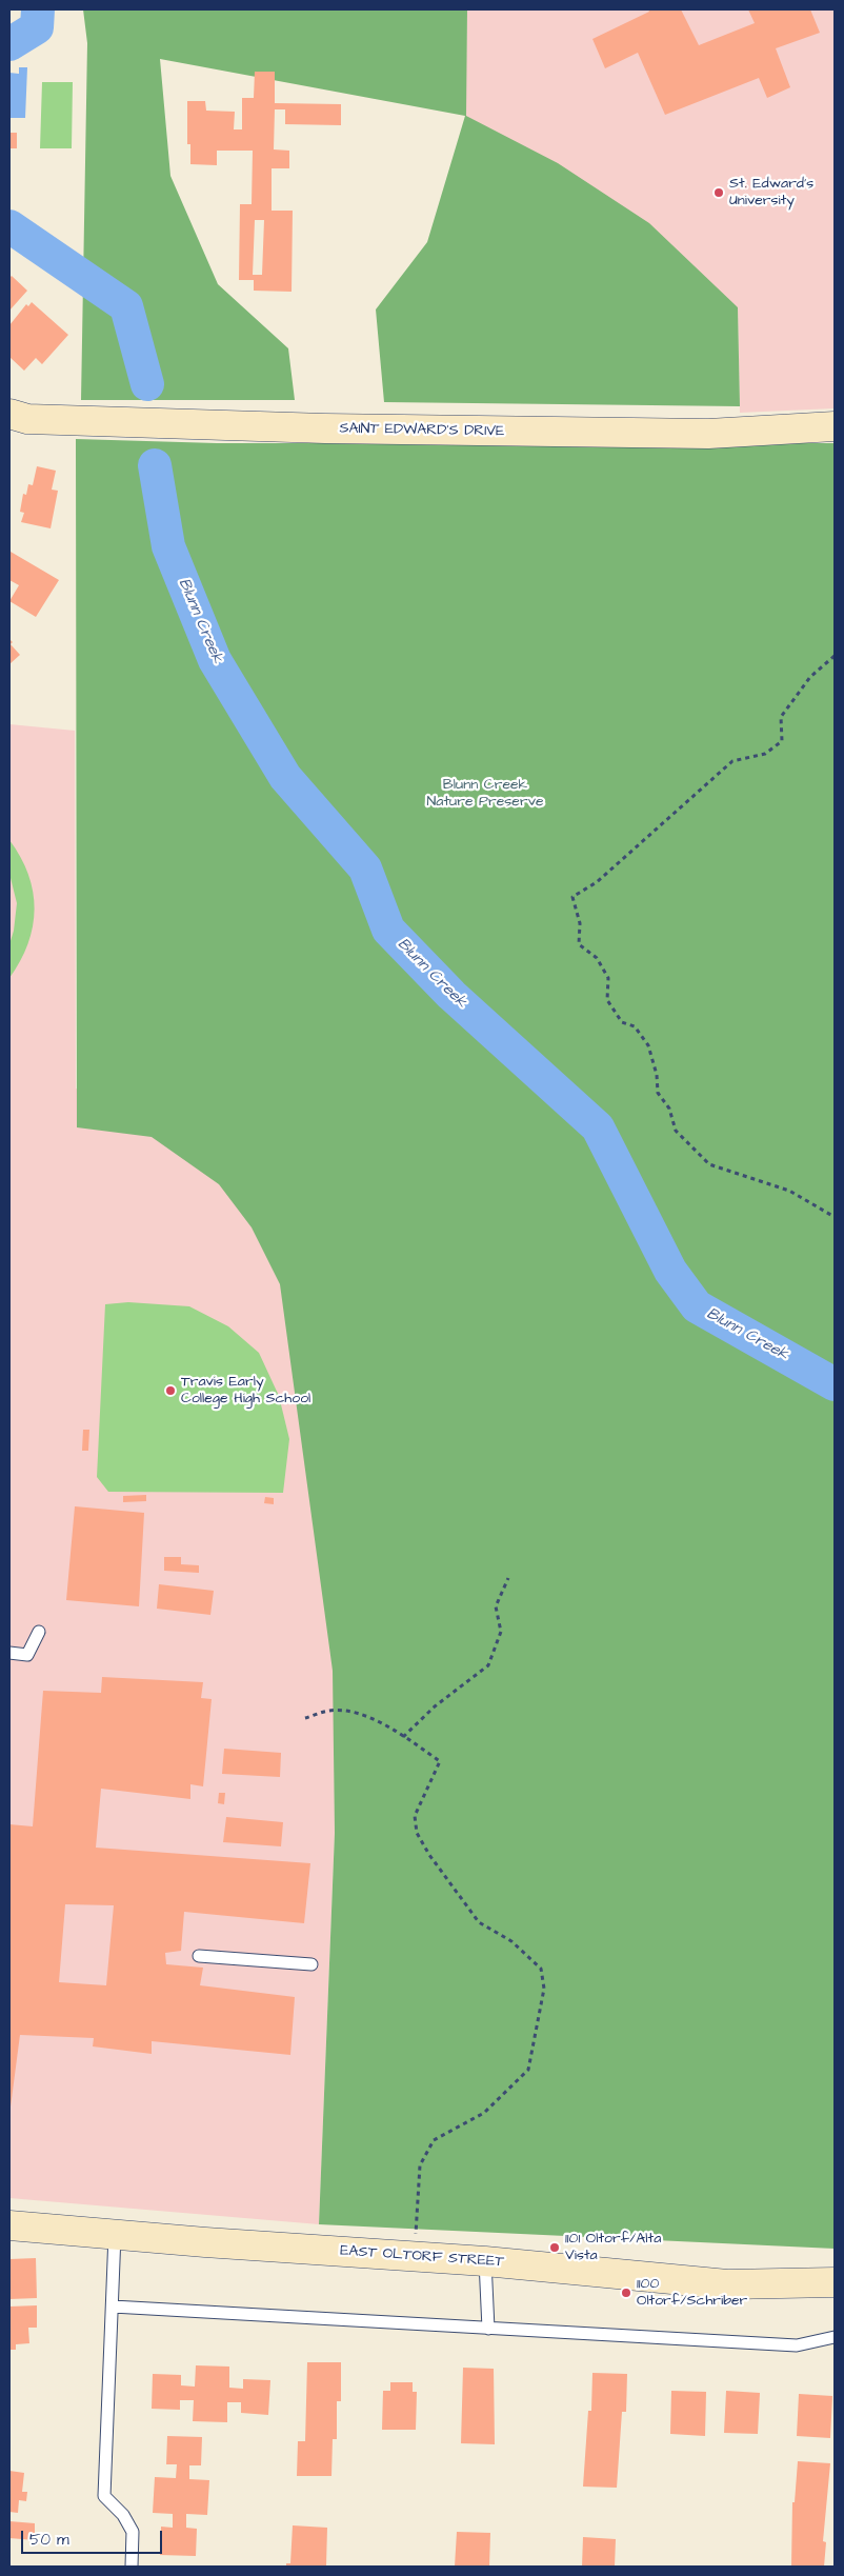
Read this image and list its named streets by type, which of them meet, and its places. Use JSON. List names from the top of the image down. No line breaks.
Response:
{"streets":{"main road":["SAINT EDWARD'S DRIVE","EAST OLTORF STREET"]},"water":["Blunn Creek"],"parks":["Blunn Creek Nature Preserve"],"places":["St. Edward's University","Travis Early College High School","1101 Oltorf/Alta Vista","1100 Oltorf/Schriber"],"scale_bar":"50 m"}
